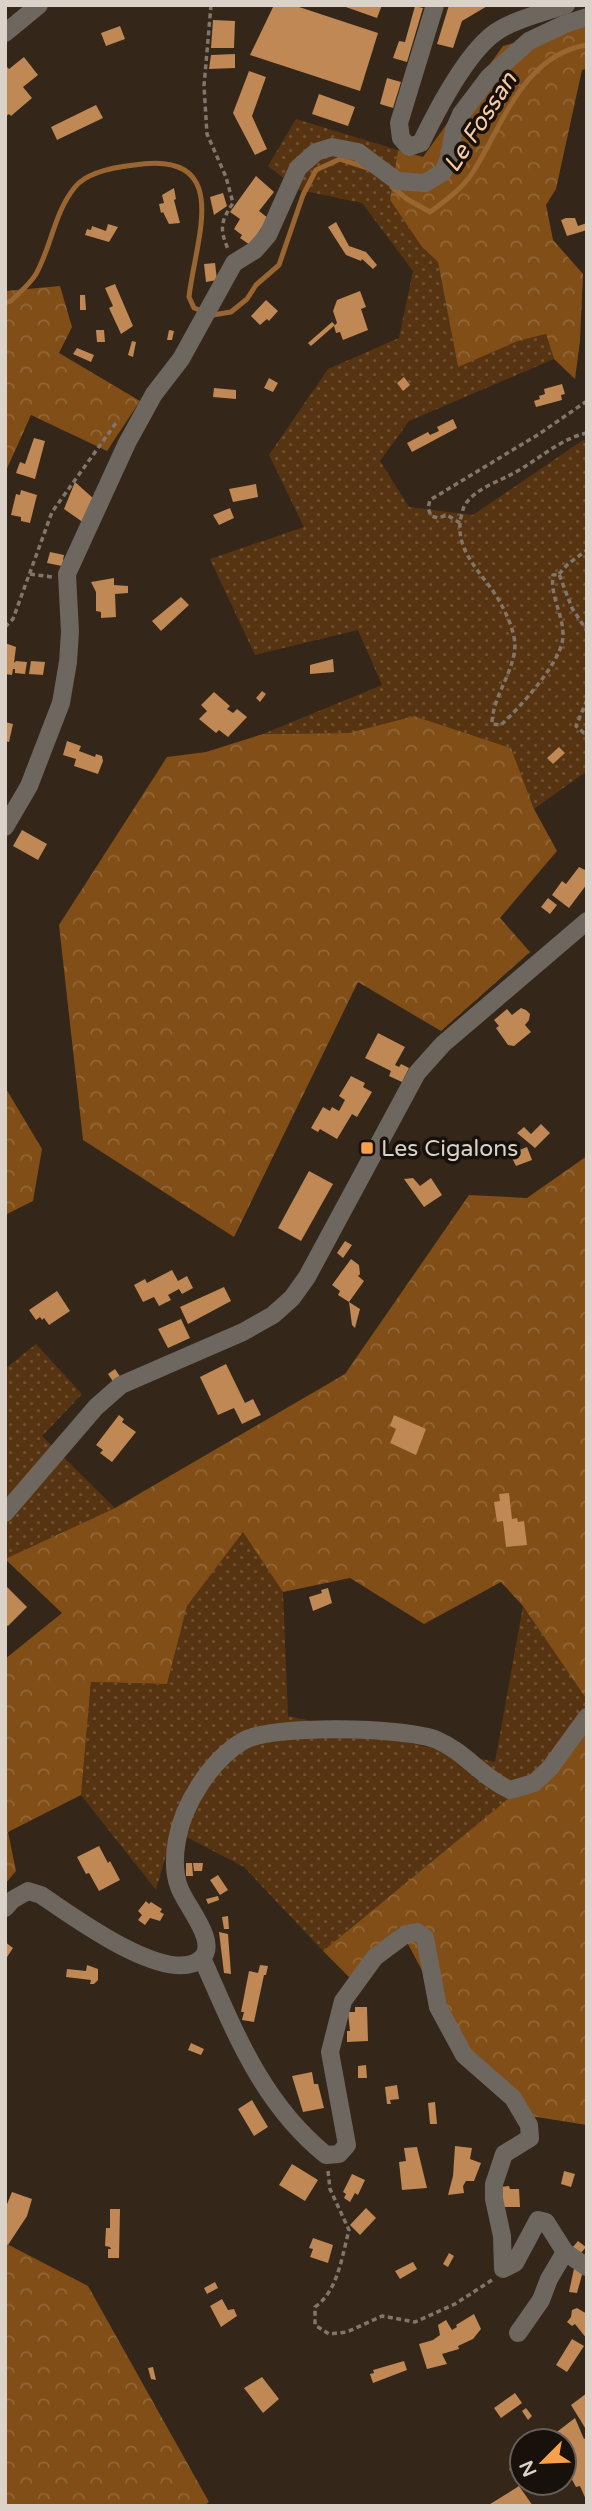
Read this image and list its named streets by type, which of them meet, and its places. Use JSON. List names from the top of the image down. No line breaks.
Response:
{"water":["Le Fossan"],"places":{"transit":["Les Cigalons"]},"north":"bottom left"}
